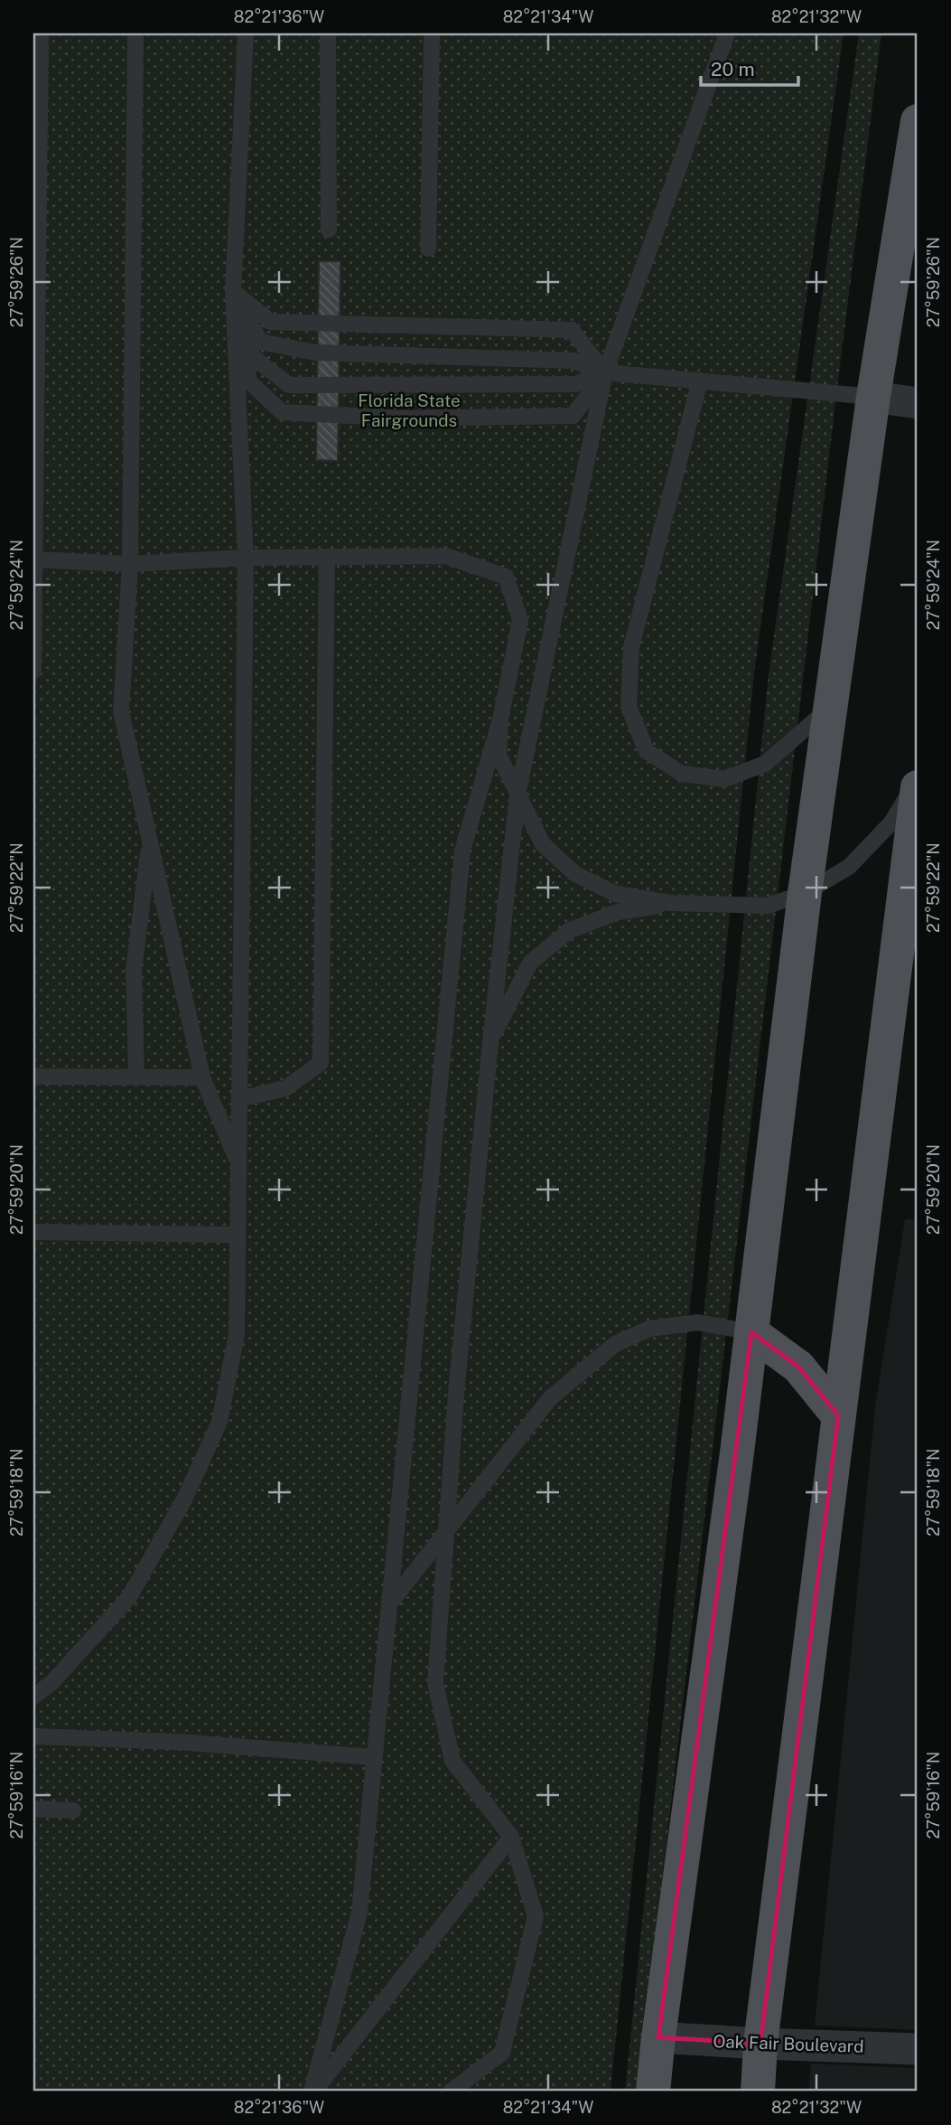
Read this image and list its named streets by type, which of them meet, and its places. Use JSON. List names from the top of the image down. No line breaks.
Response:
{"streets":{"street":["Oak Fair Boulevard"]},"parks":["Florida State Fairgrounds"],"scale_bar":"20 m","coordinates":["82°21'36\"W","82°21'34\"W","82°21'32\"W","27°59'26\"N","27°59'24\"N","27°59'22\"N","27°59'20\"N","27°59'18\"N","27°59'16\"N"]}
